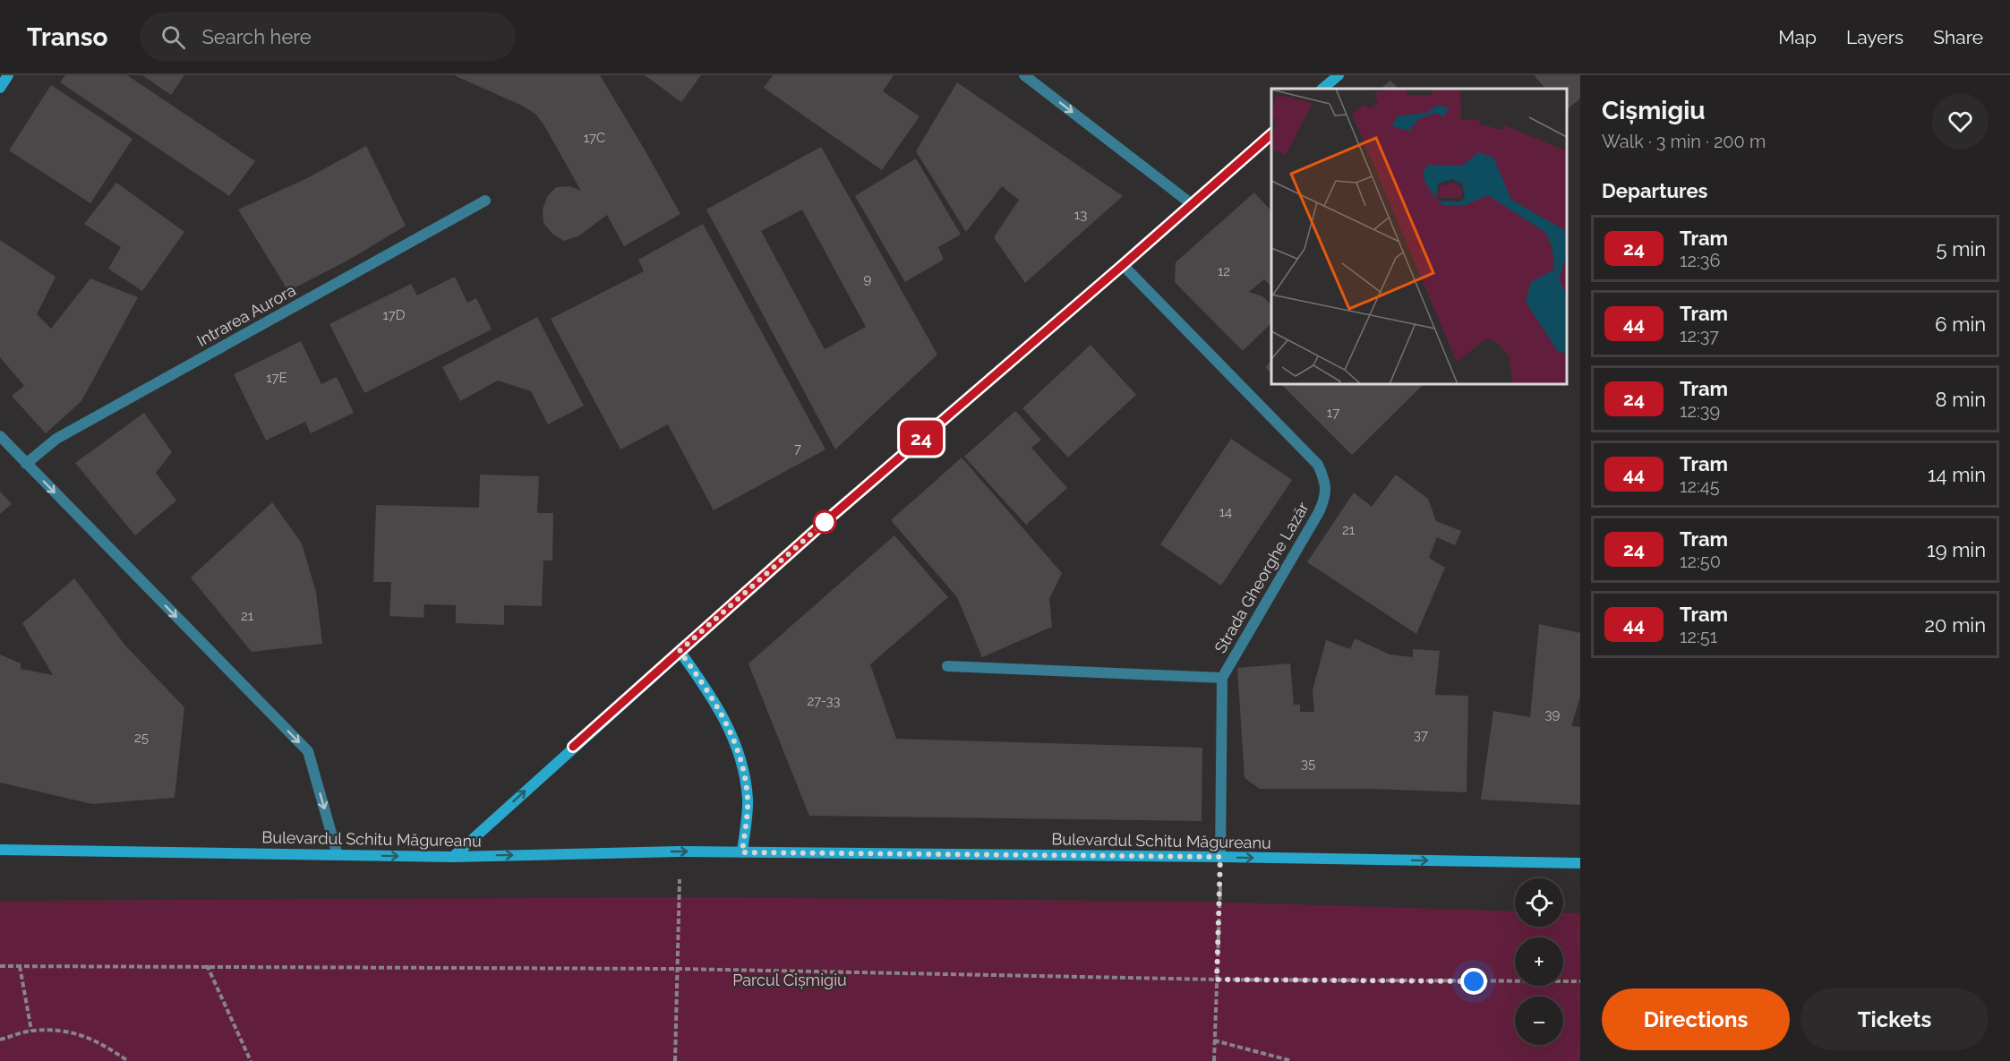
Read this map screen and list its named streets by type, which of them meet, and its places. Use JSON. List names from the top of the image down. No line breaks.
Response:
{"streets":{"main road":["Bulevardul Schitu Măgureanu"],"street":["Intrarea Aurora","Strada Gheorghe Lazăr"]},"crossings":[["Strada Gheorghe Lazăr","Bulevardul Schitu Măgureanu"]],"one_way":["Bulevardul Schitu Măgureanu"],"parks":["Parcul Cișmigiu"],"lines":["tram line 24"],"house_numbers":["17C","13","12","9","17D","17E","17","7","14","21","21","27-33","39","37","25","35"],"page":{"header":"Transo","search":"Search here","nav":["Map","Layers","Share"],"on_map":"24","heading":[["Cișmigiu","Walk · 3 min · 200 m"],"Departures"],"list":[{"mark":"24","name":"Tram","note":"12:36","value":"5 min"},{"mark":"44","name":"Tram","note":"12:37","value":"6 min"},{"mark":"24","name":"Tram","note":"12:39","value":"8 min"},{"mark":"44","name":"Tram","note":"12:45","value":"14 min"},{"mark":"24","name":"Tram","note":"12:50","value":"19 min"},{"mark":"44","name":"Tram","note":"12:51","value":"20 min"}],"map_buttons":["+","−"],"buttons":["Directions","Tickets"]}}
